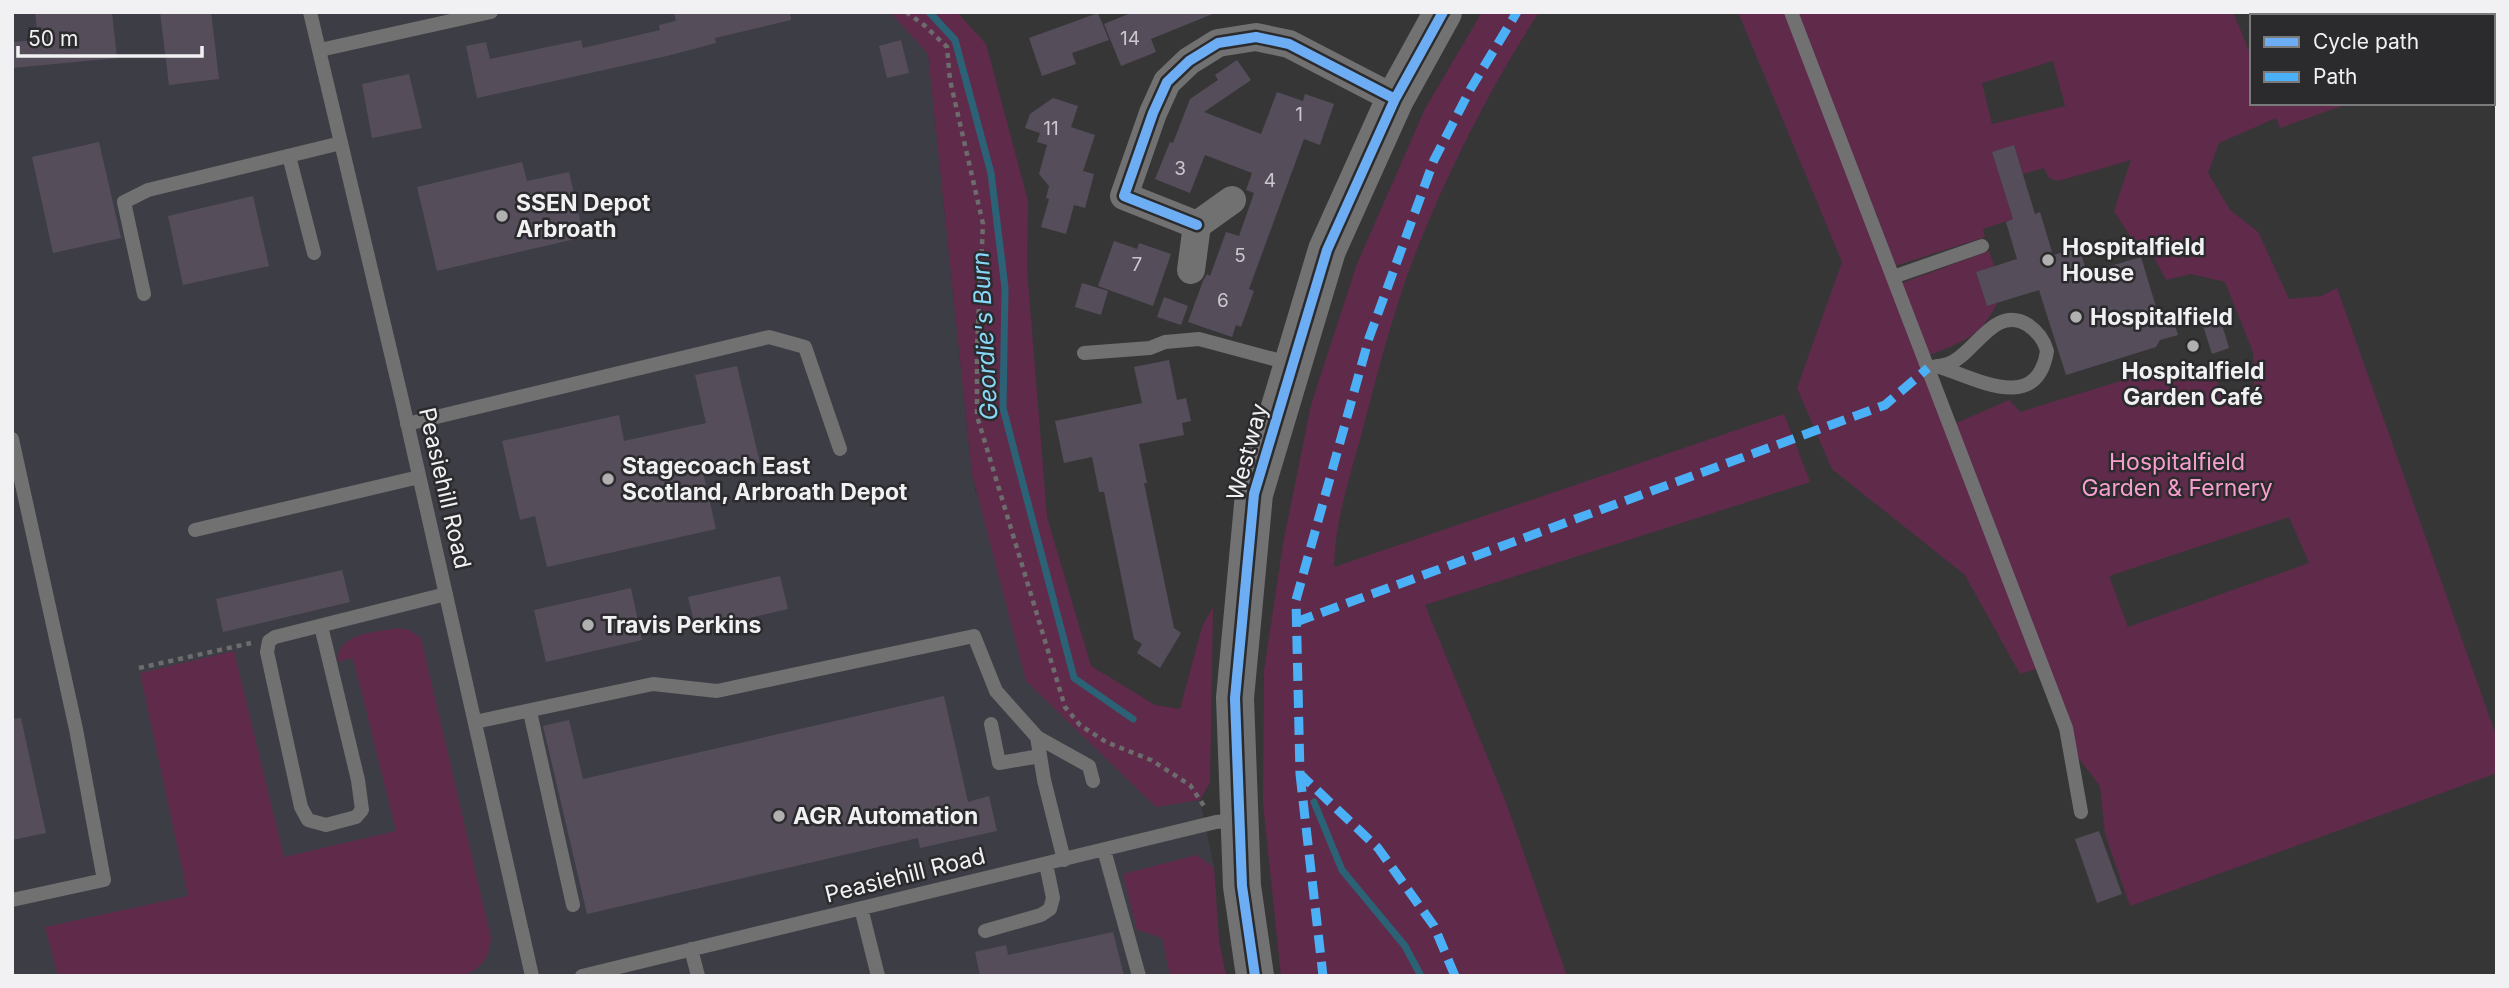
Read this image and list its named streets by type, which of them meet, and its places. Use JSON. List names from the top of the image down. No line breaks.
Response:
{"streets":{"main road":["Westway"],"lane":["Peasiehill Road"]},"crossings":[["Westway","Peasiehill Road"]],"water":["Geordie's Burn"],"parks":["Hospitalfield Garden & Fernery"],"places":["SSEN Depot Arbroath","Hospitalfield House","Hospitalfield","Hospitalfield Garden Café","Stagecoach East Scotland, Arbroath Depot","Travis Perkins","AGR Automation"],"house_numbers":["14","1","11","3","4","5","7","6"],"legend":["Cycle path","Path"],"scale_bar":"50 m"}
